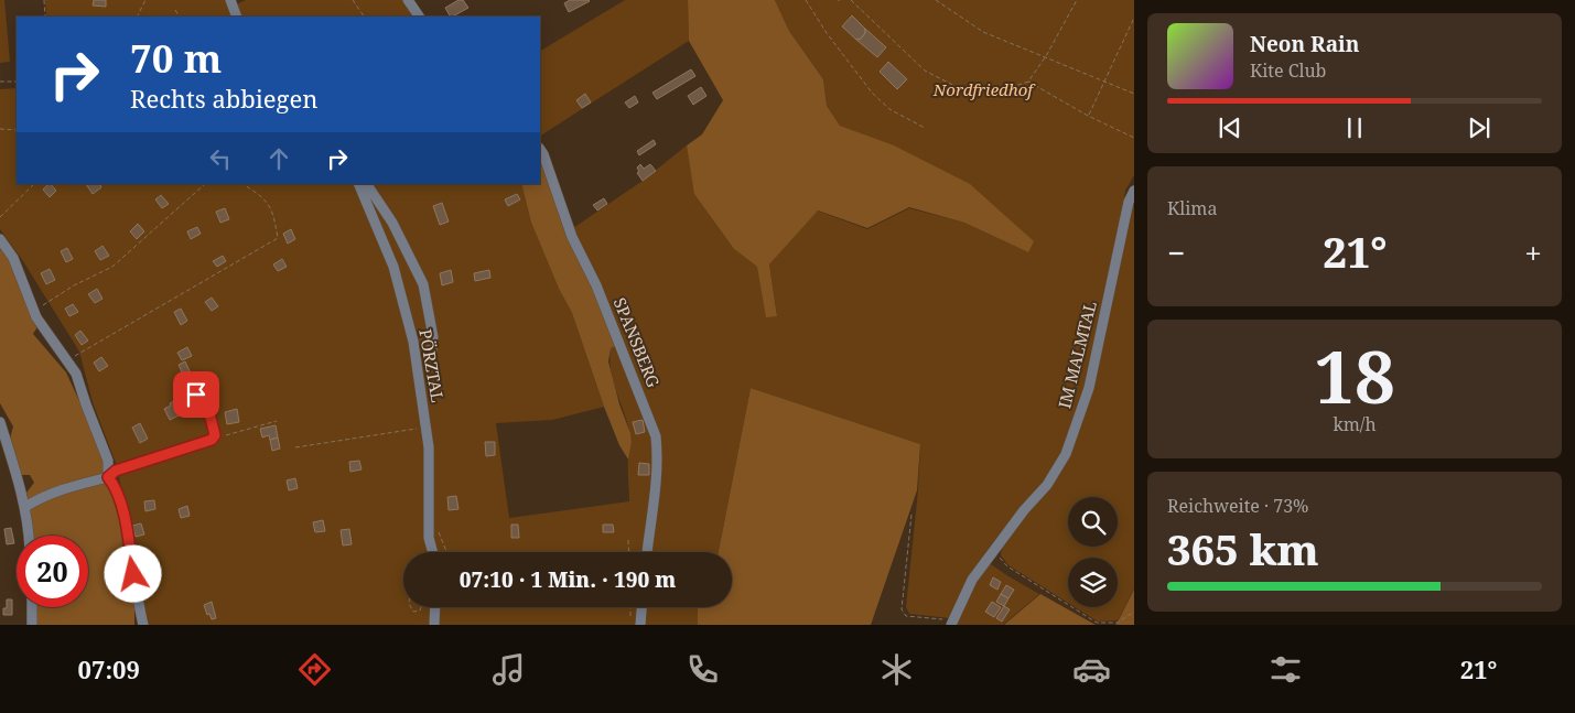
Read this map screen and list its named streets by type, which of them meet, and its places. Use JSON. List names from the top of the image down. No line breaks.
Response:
{"streets":{"street":["SPANSBERG","IM MALMTAL","PÖRZTAL"]},"parks":["Nordfriedhof"],"page":{"turn":["70 m","Rechts abbiegen"],"song":["Neon Rain","Kite Club"],"tile":["Klima",["18","km/h"],["Reichweite · 73%","365 km"]],"heat":["−","21°","+"],"limit":"20","trip":"07:10 · 1 Min. · 190 m","tabs":["07:09","21°"]}}
